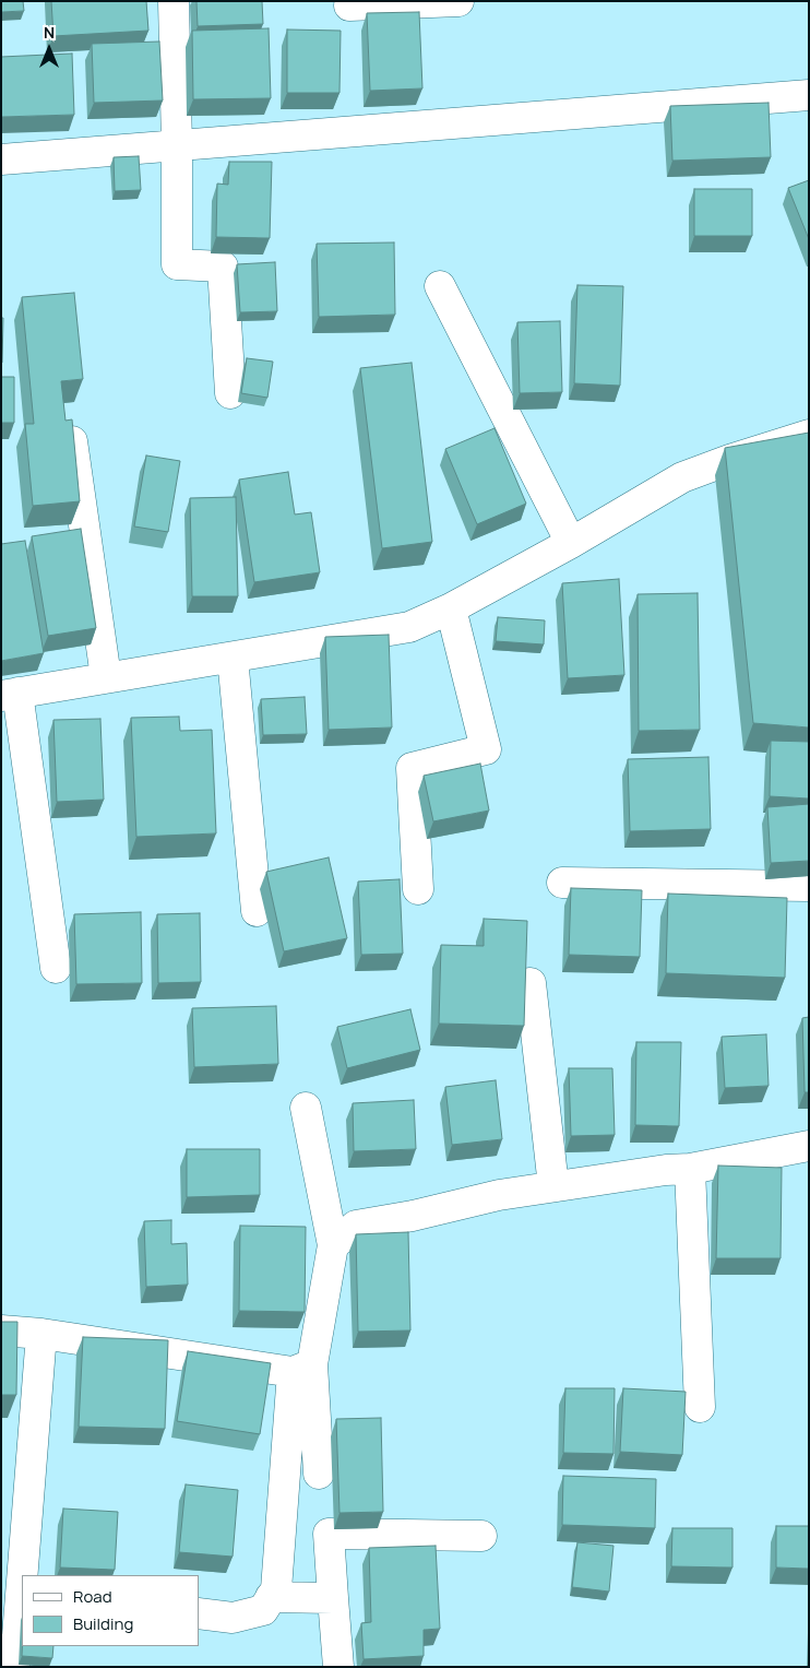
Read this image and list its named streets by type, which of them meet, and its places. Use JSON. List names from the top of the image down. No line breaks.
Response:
{"legend":["Road","Building"],"north":"top"}
